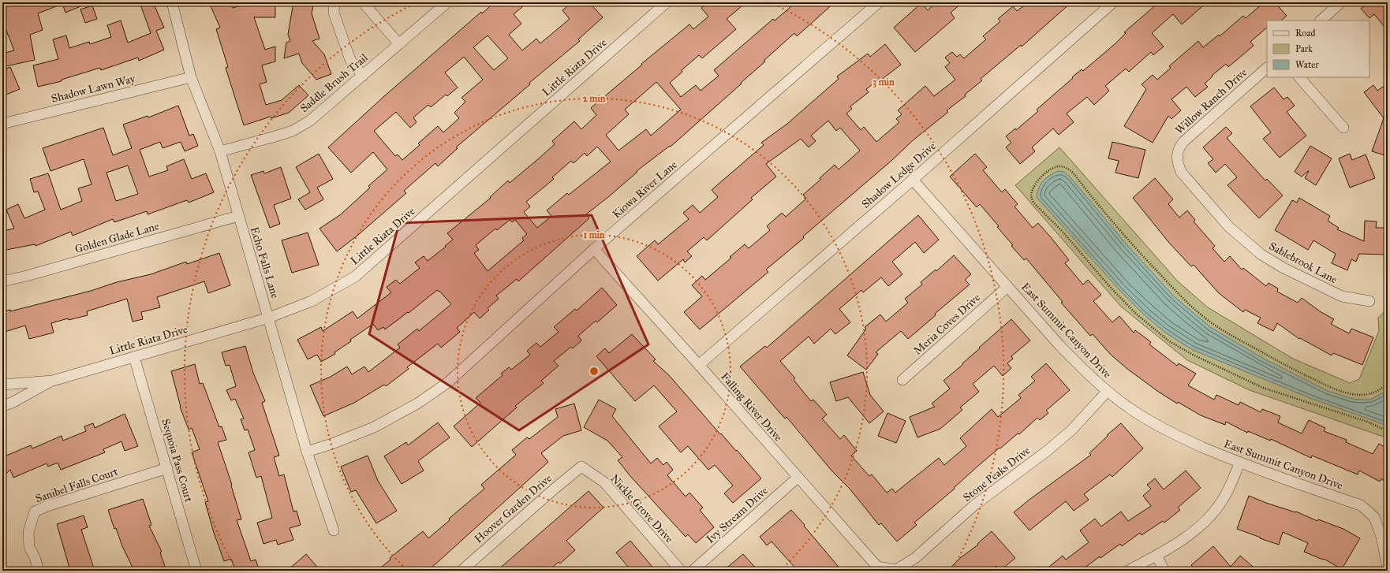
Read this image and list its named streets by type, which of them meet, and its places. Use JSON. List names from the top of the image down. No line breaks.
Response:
{"streets":{"street":["Little Riata Drive","Saddle Brush Trail","Shadow Lawn Way","Willow Ranch Drive","Shadow Ledge Drive","Kiowa River Lane","Golden Glade Lane","Echo Falls Lane","Sablebrook Lane","Meria Coves Drive","East Summit Canyon Drive","Falling River Drive","Sequoia Pass Court","Stone Peaks Drive","Sanibel Falls Court","Hoover Garden Drive","Nickle Grove Drive","Ivy Stream Drive"]},"crossings":[["Little Riata Drive","Echo Falls Lane"],["Little Riata Drive","Sequoia Pass Court"],["Saddle Brush Trail","Echo Falls Lane"],["Shadow Lawn Way","Echo Falls Lane"],["Willow Ranch Drive","Sablebrook Lane"],["Shadow Ledge Drive","East Summit Canyon Drive"],["Shadow Ledge Drive","Falling River Drive"],["Kiowa River Lane","Echo Falls Lane"],["Kiowa River Lane","Falling River Drive"],["Golden Glade Lane","Echo Falls Lane"],["Meria Coves Drive","East Summit Canyon Drive"],["East Summit Canyon Drive","Stone Peaks Drive"],["Falling River Drive","Stone Peaks Drive"],["Falling River Drive","Ivy Stream Drive"],["Sequoia Pass Court","Sanibel Falls Court"],["Hoover Garden Drive","Nickle Grove Drive"]],"legend":["Road","Park","Water"],"rings":["3 min","2 min","1 min"]}
